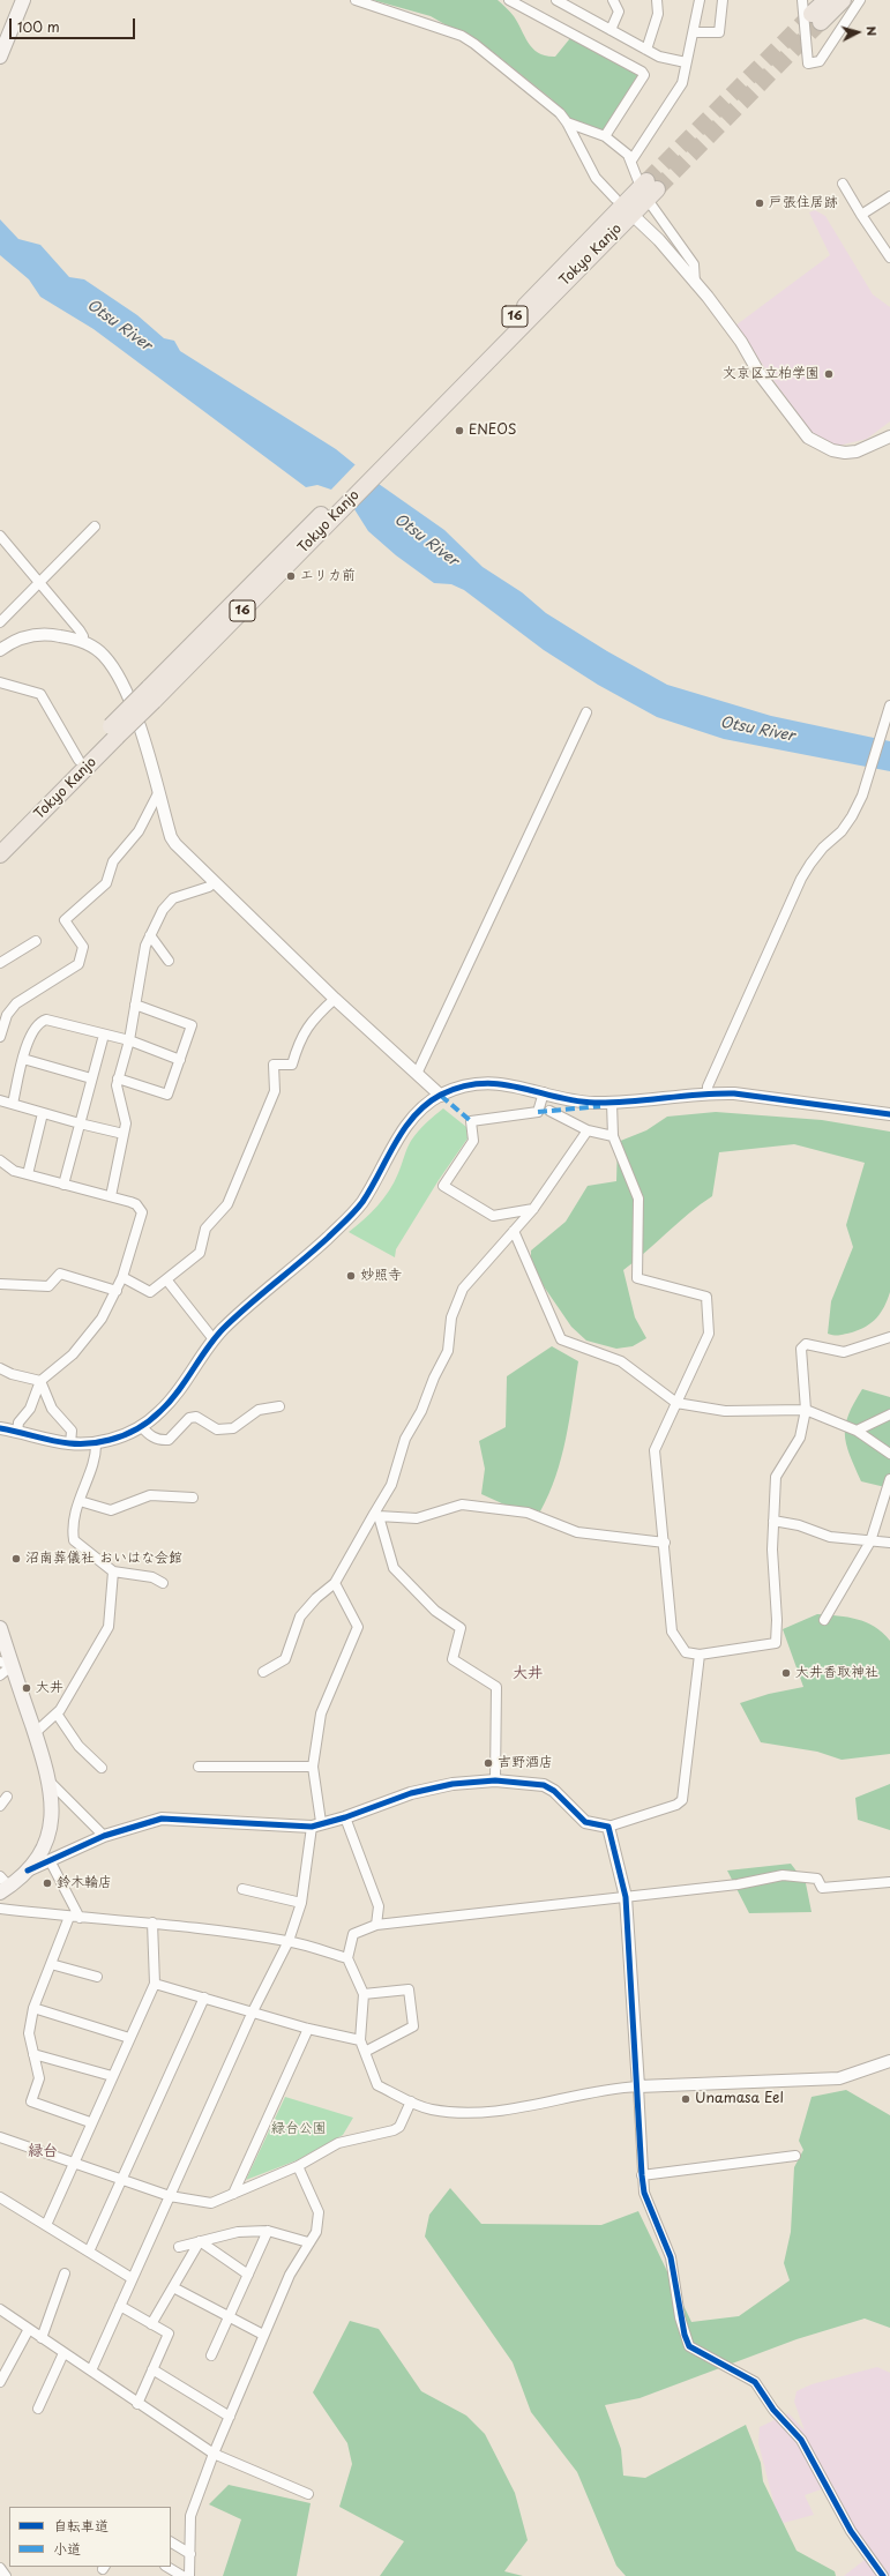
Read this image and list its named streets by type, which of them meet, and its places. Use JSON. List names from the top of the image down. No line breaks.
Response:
{"streets":{"highway":["Tokyo Kanjo","16"]},"districts":["大井","緑台"],"water":["Otsu River"],"parks":["緑台公園"],"places":["戸張住居跡","文京区立柏学園","ENEOS","エリカ前","妙照寺","沼南葬儀社 おいはな会館","大井香取神社","大井","吉野酒店","鈴木輪店","Unamasa Eel"],"legend":["自転車道","小道"],"scale_bar":"100 m","north":"right"}
